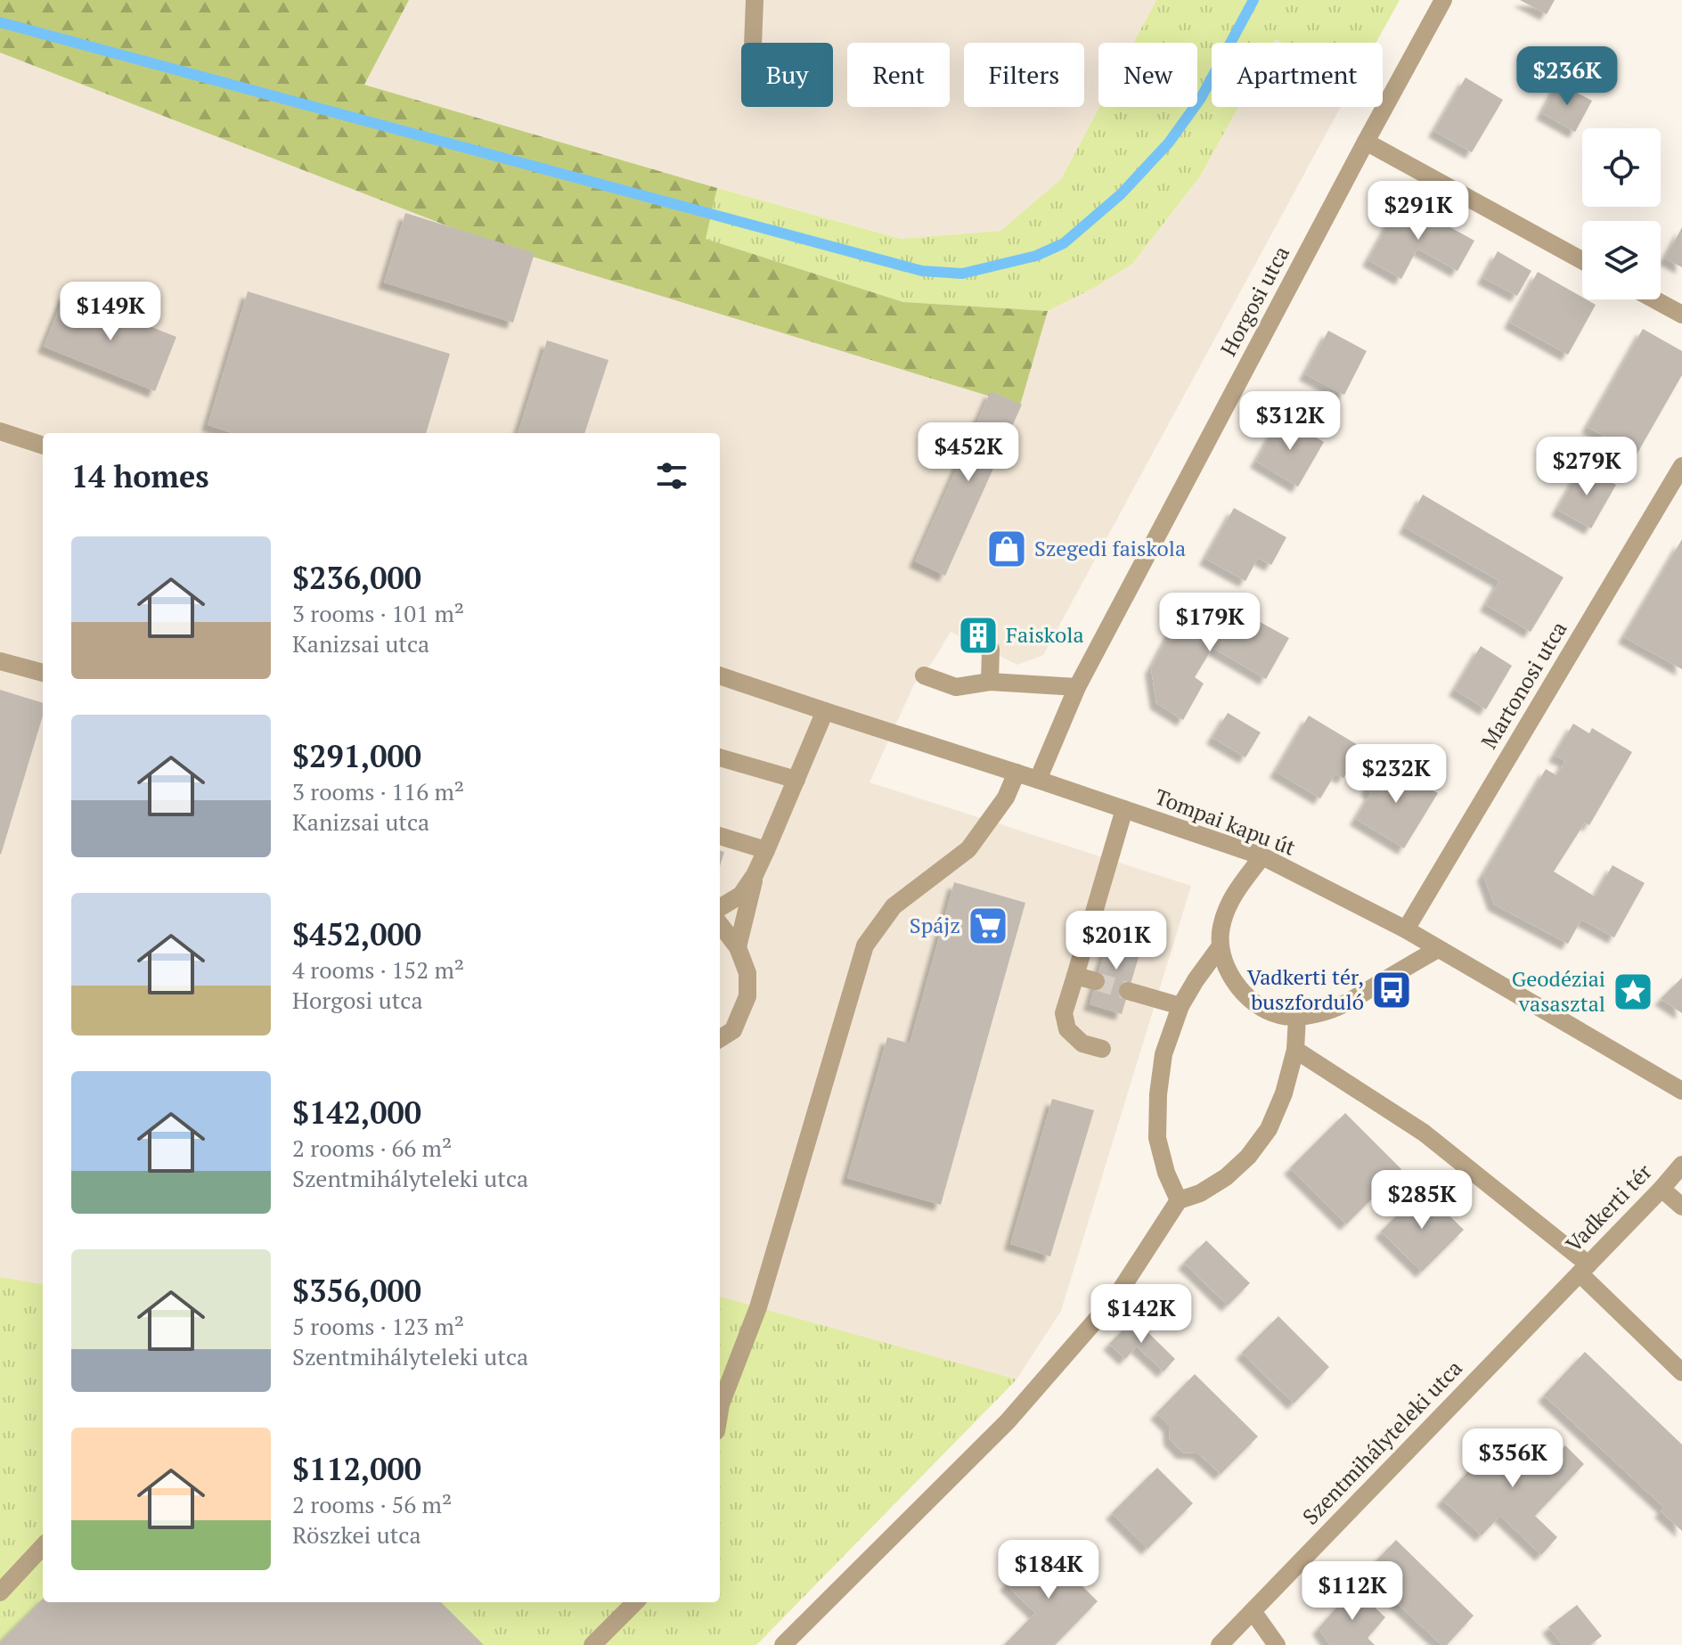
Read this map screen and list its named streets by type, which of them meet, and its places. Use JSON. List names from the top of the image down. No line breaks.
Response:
{"streets":{"street":["Horgosi utca","Martonosi utca","Tompai kapu út","Vadkerti tér","Szentmihályteleki utca"]},"crossings":[["Horgosi utca","Tompai kapu út"],["Martonosi utca","Tompai kapu út"],["Vadkerti tér","Szentmihályteleki utca"]],"places":{"shop":["Szegedi faiskola"],"building":["Faiskola"],"supermarket":["Spájz"],"bus stop":["Vadkerti tér, buszforduló"],"place":["Geodéziai vasasztal"]},"page":{"chip":["Buy","Rent","Filters","New","Apartment"],"price":["$236K","$291K","$149K","$312K","$452K","$279K","$179K","$232K","$201K","$285K","$142K","$356K","$184K","$112K"],"heading":"14 homes","list":[{"name":"$236,000","note":"3 rooms · 101 m² · Kanizsai utca"},{"name":"$291,000","note":"3 rooms · 116 m² · Kanizsai utca"},{"name":"$452,000","note":"4 rooms · 152 m² · Horgosi utca"},{"name":"$142,000","note":"2 rooms · 66 m² · Szentmihályteleki utca"},{"name":"$356,000","note":"5 rooms · 123 m² · Szentmihályteleki utca"},{"name":"$112,000","note":"2 rooms · 56 m² · Röszkei utca"}]}}
